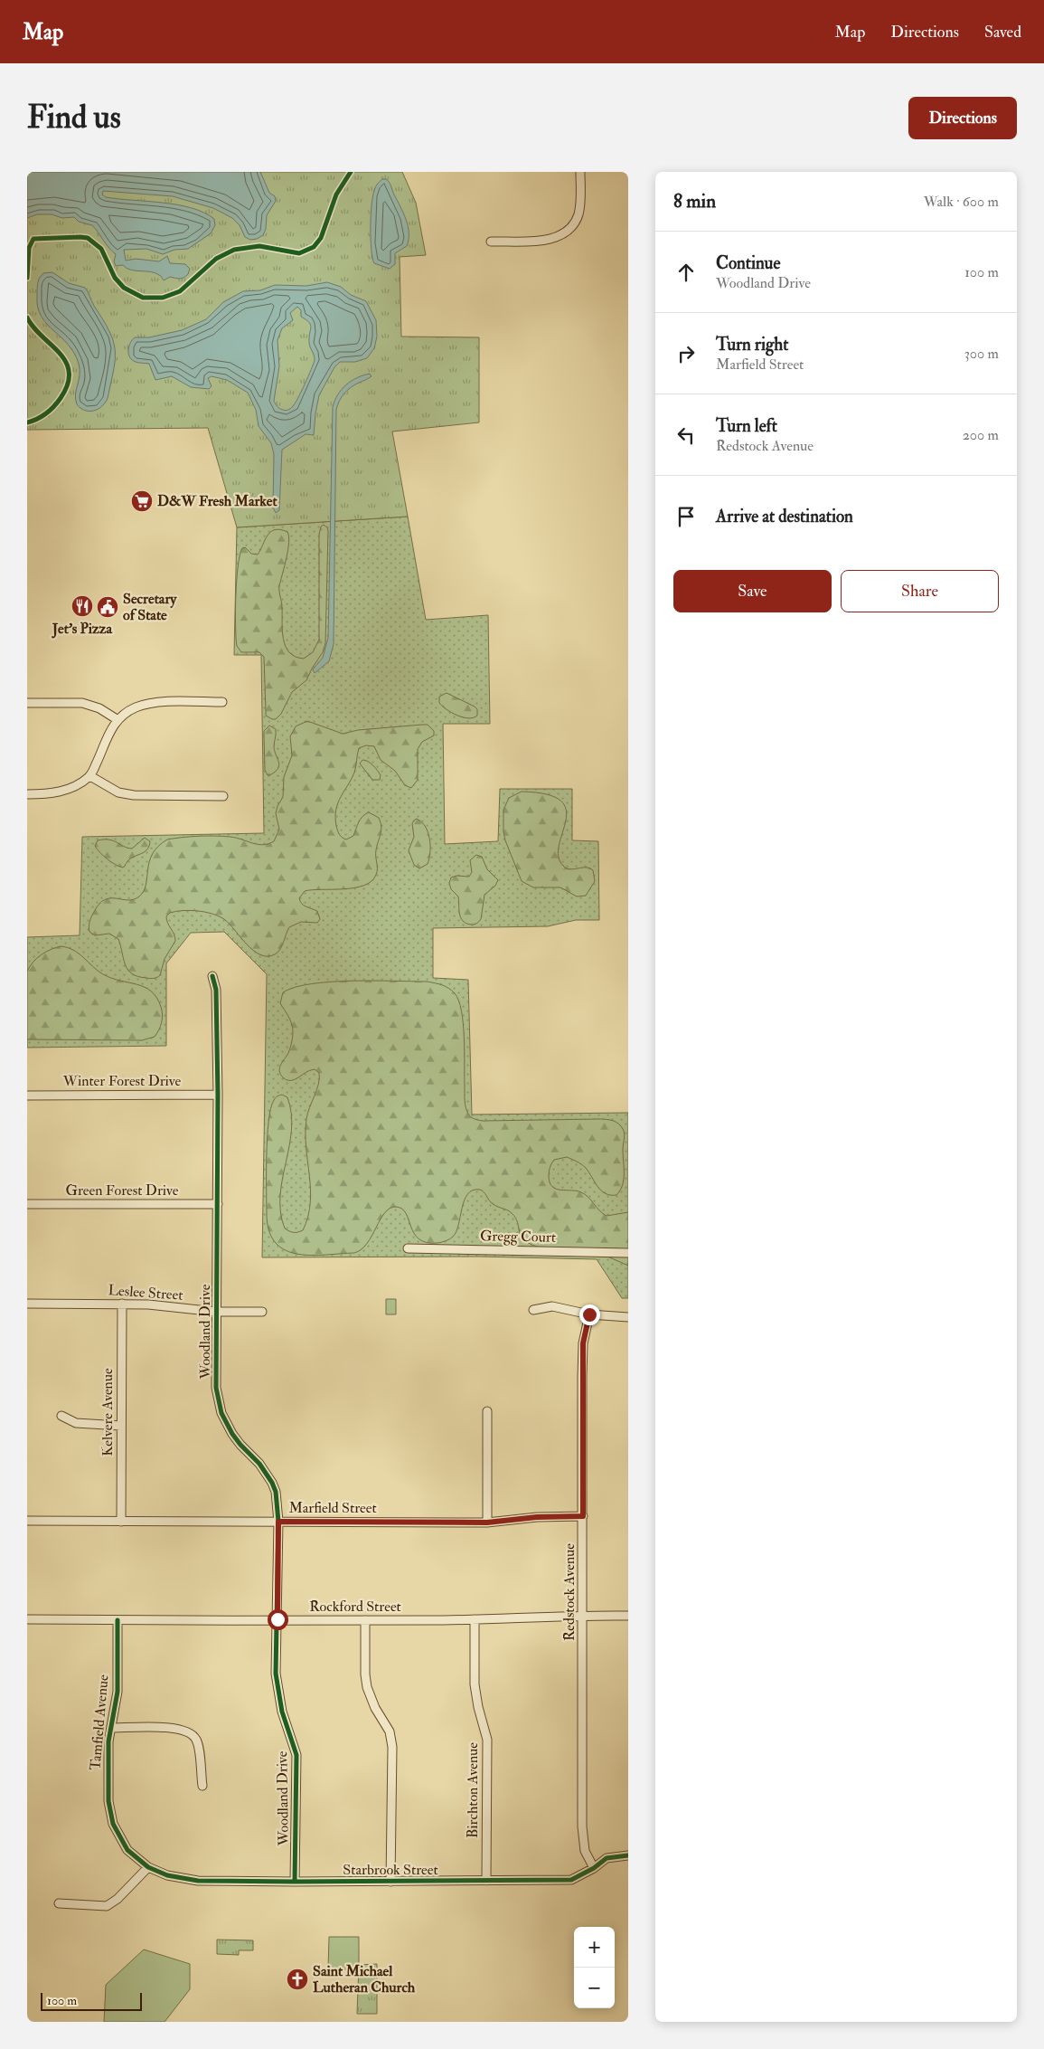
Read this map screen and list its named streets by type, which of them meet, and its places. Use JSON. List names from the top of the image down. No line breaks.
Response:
{"streets":{"street":["Winter Forest Drive","Green Forest Drive","Gregg Court","Leslee Street","Woodland Drive","Kelvere Avenue","Marfield Street","Redstock Avenue","Rockford Street","Tamfield Avenue","Birchton Avenue","Starbrook Street"]},"crossings":[["Winter Forest Drive","Woodland Drive"],["Green Forest Drive","Woodland Drive"],["Leslee Street","Woodland Drive"],["Leslee Street","Kelvere Avenue"],["Woodland Drive","Marfield Street"],["Woodland Drive","Rockford Street"],["Woodland Drive","Starbrook Street"],["Kelvere Avenue","Marfield Street"],["Marfield Street","Redstock Avenue"],["Redstock Avenue","Rockford Street"],["Redstock Avenue","Starbrook Street"],["Rockford Street","Tamfield Avenue"],["Rockford Street","Birchton Avenue"],["Tamfield Avenue","Starbrook Street"],["Birchton Avenue","Starbrook Street"]],"places":{"supermarket":["D&W Fresh Market"],"restaurant":["Jet's Pizza"],"public building":["Secretary of State"],"church":["Saint Michael Lutheran Church"]},"scale_bar":"100 m","page":{"header":"Map","nav":["Map","Directions","Saved"],"buttons":["Directions",["Save","Share"]],"title":"Find us","heading":["8 min","Walk · 600 m"],"list":[["Continue","Woodland Drive","100 m"],["Turn right","Marfield Street","300 m"],["Turn left","Redstock Avenue","200 m"],"Arrive at destination"],"map_buttons":["+","−"],"scale":"100 m"}}
